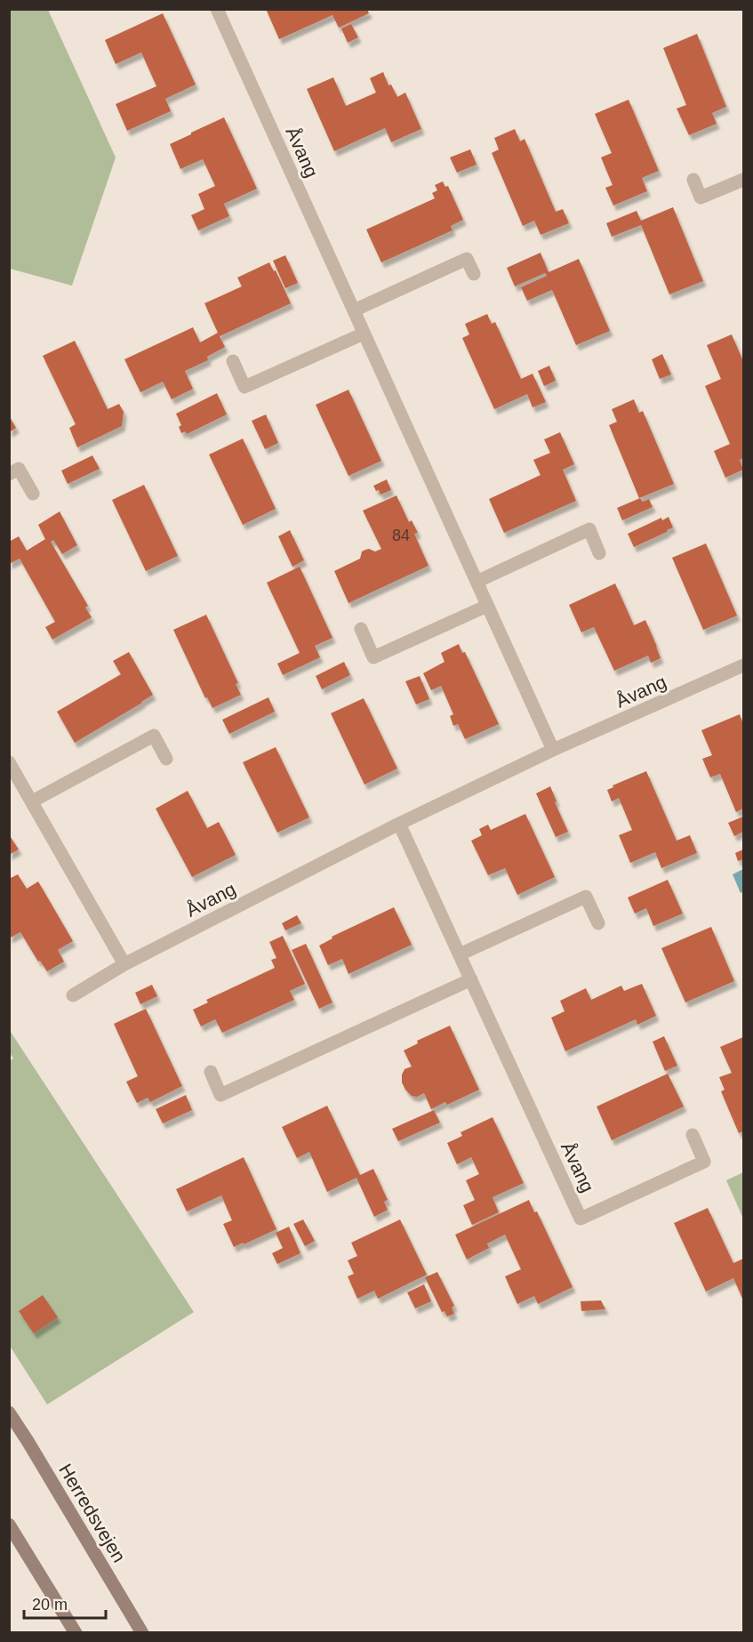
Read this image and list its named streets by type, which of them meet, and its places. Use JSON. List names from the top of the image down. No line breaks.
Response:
{"streets":{"street":["Åvang","Herredsvejen"]},"house_numbers":["84"],"scale_bar":"20 m"}
